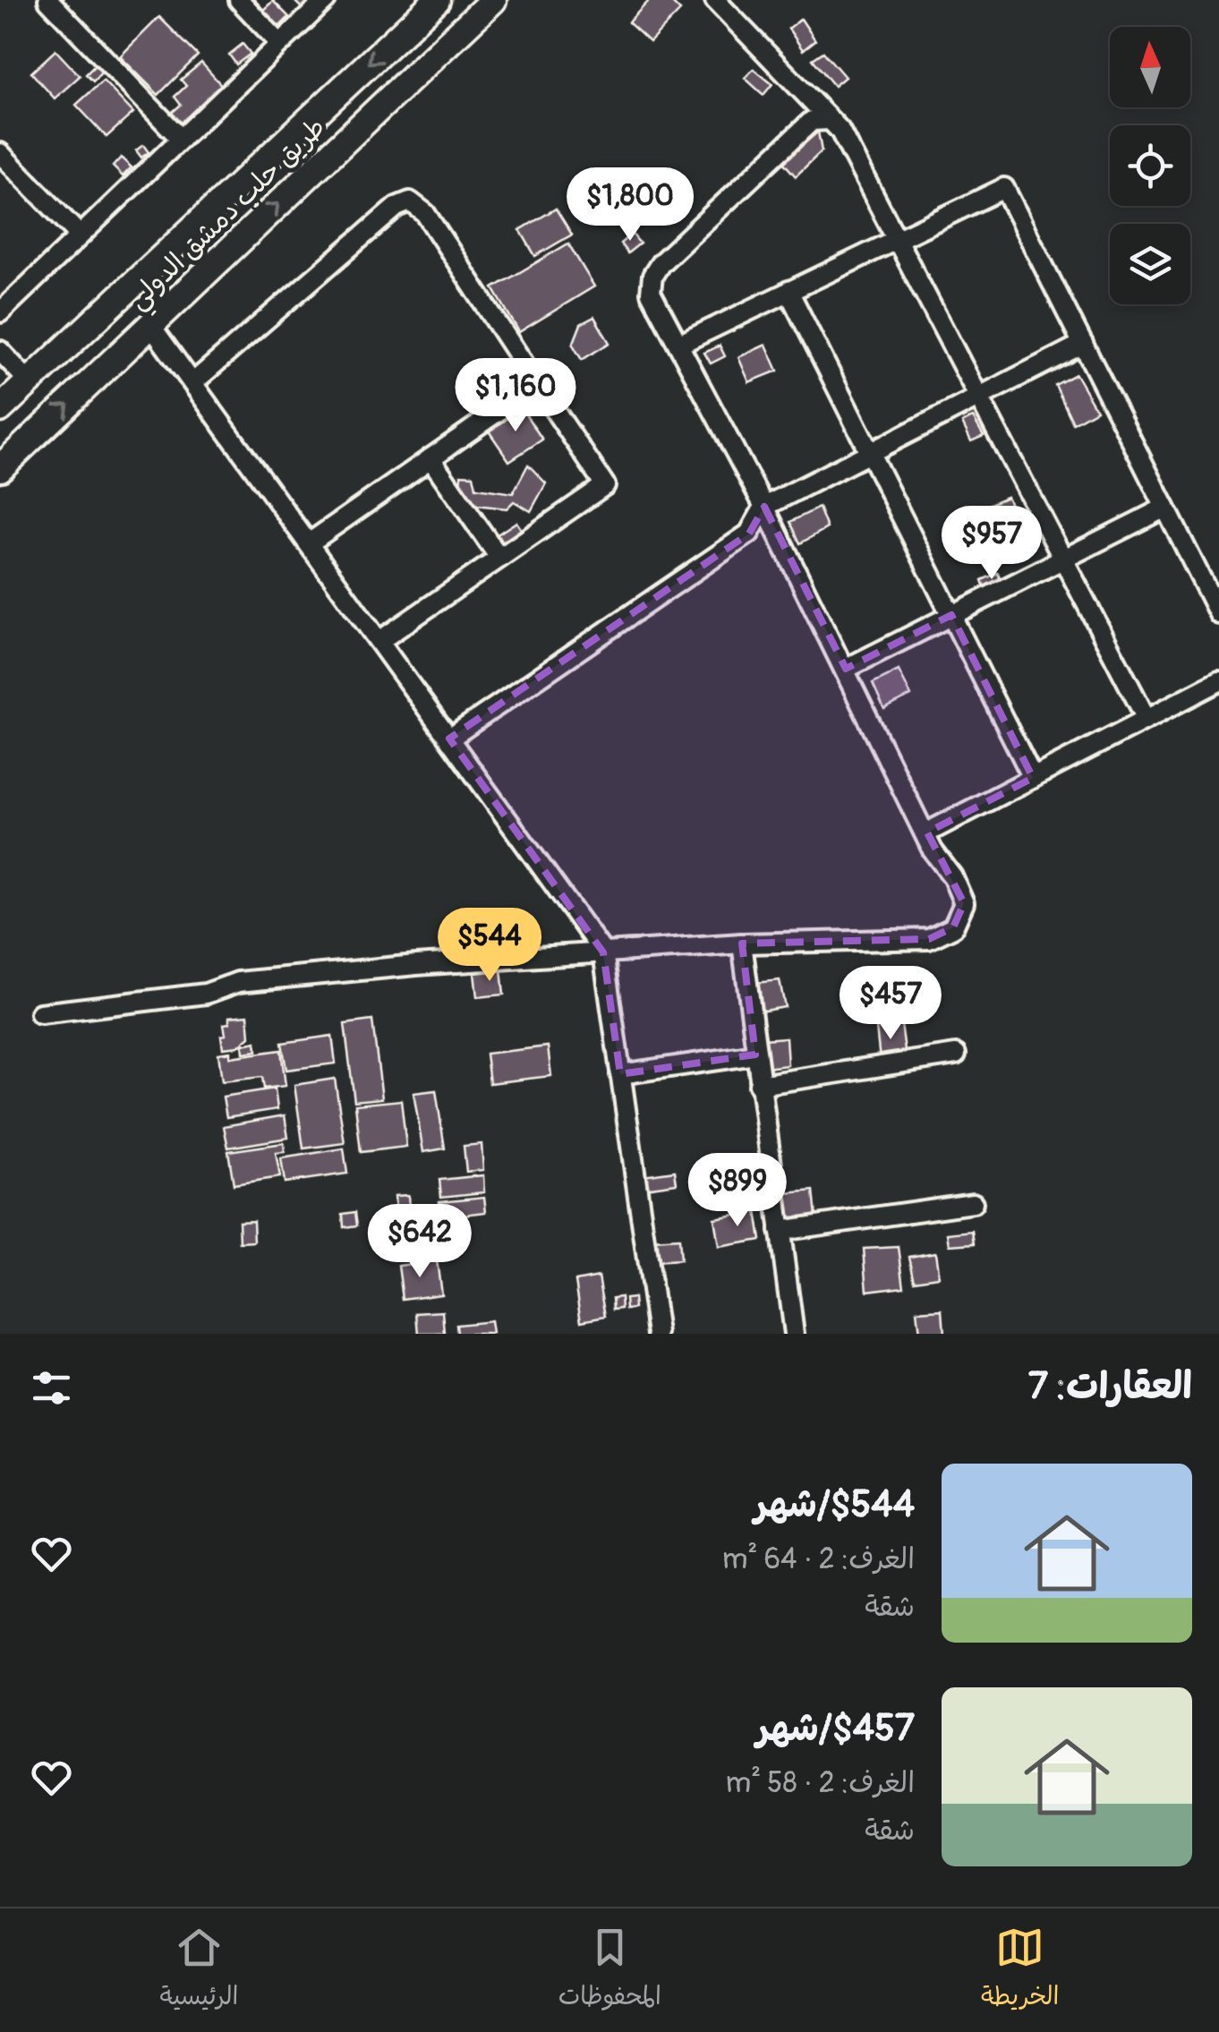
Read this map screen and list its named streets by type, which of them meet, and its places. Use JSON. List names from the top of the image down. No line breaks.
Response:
{"streets":{"highway":["طريق حلب دمشق الدولي"]},"north":"top","page":{"price":["$1,800","$1,160","$957","$544","$457","$899","$642"],"heading":"العقارات: 7","list":[{"name":"$544/شهر","note":"الغرف: 2 · 64 m² · شقة"},{"name":"$457/شهر","note":"الغرف: 2 · 58 m² · شقة"}],"tabs":["الخريطة","المحفوظات","الرئيسية"]}}
